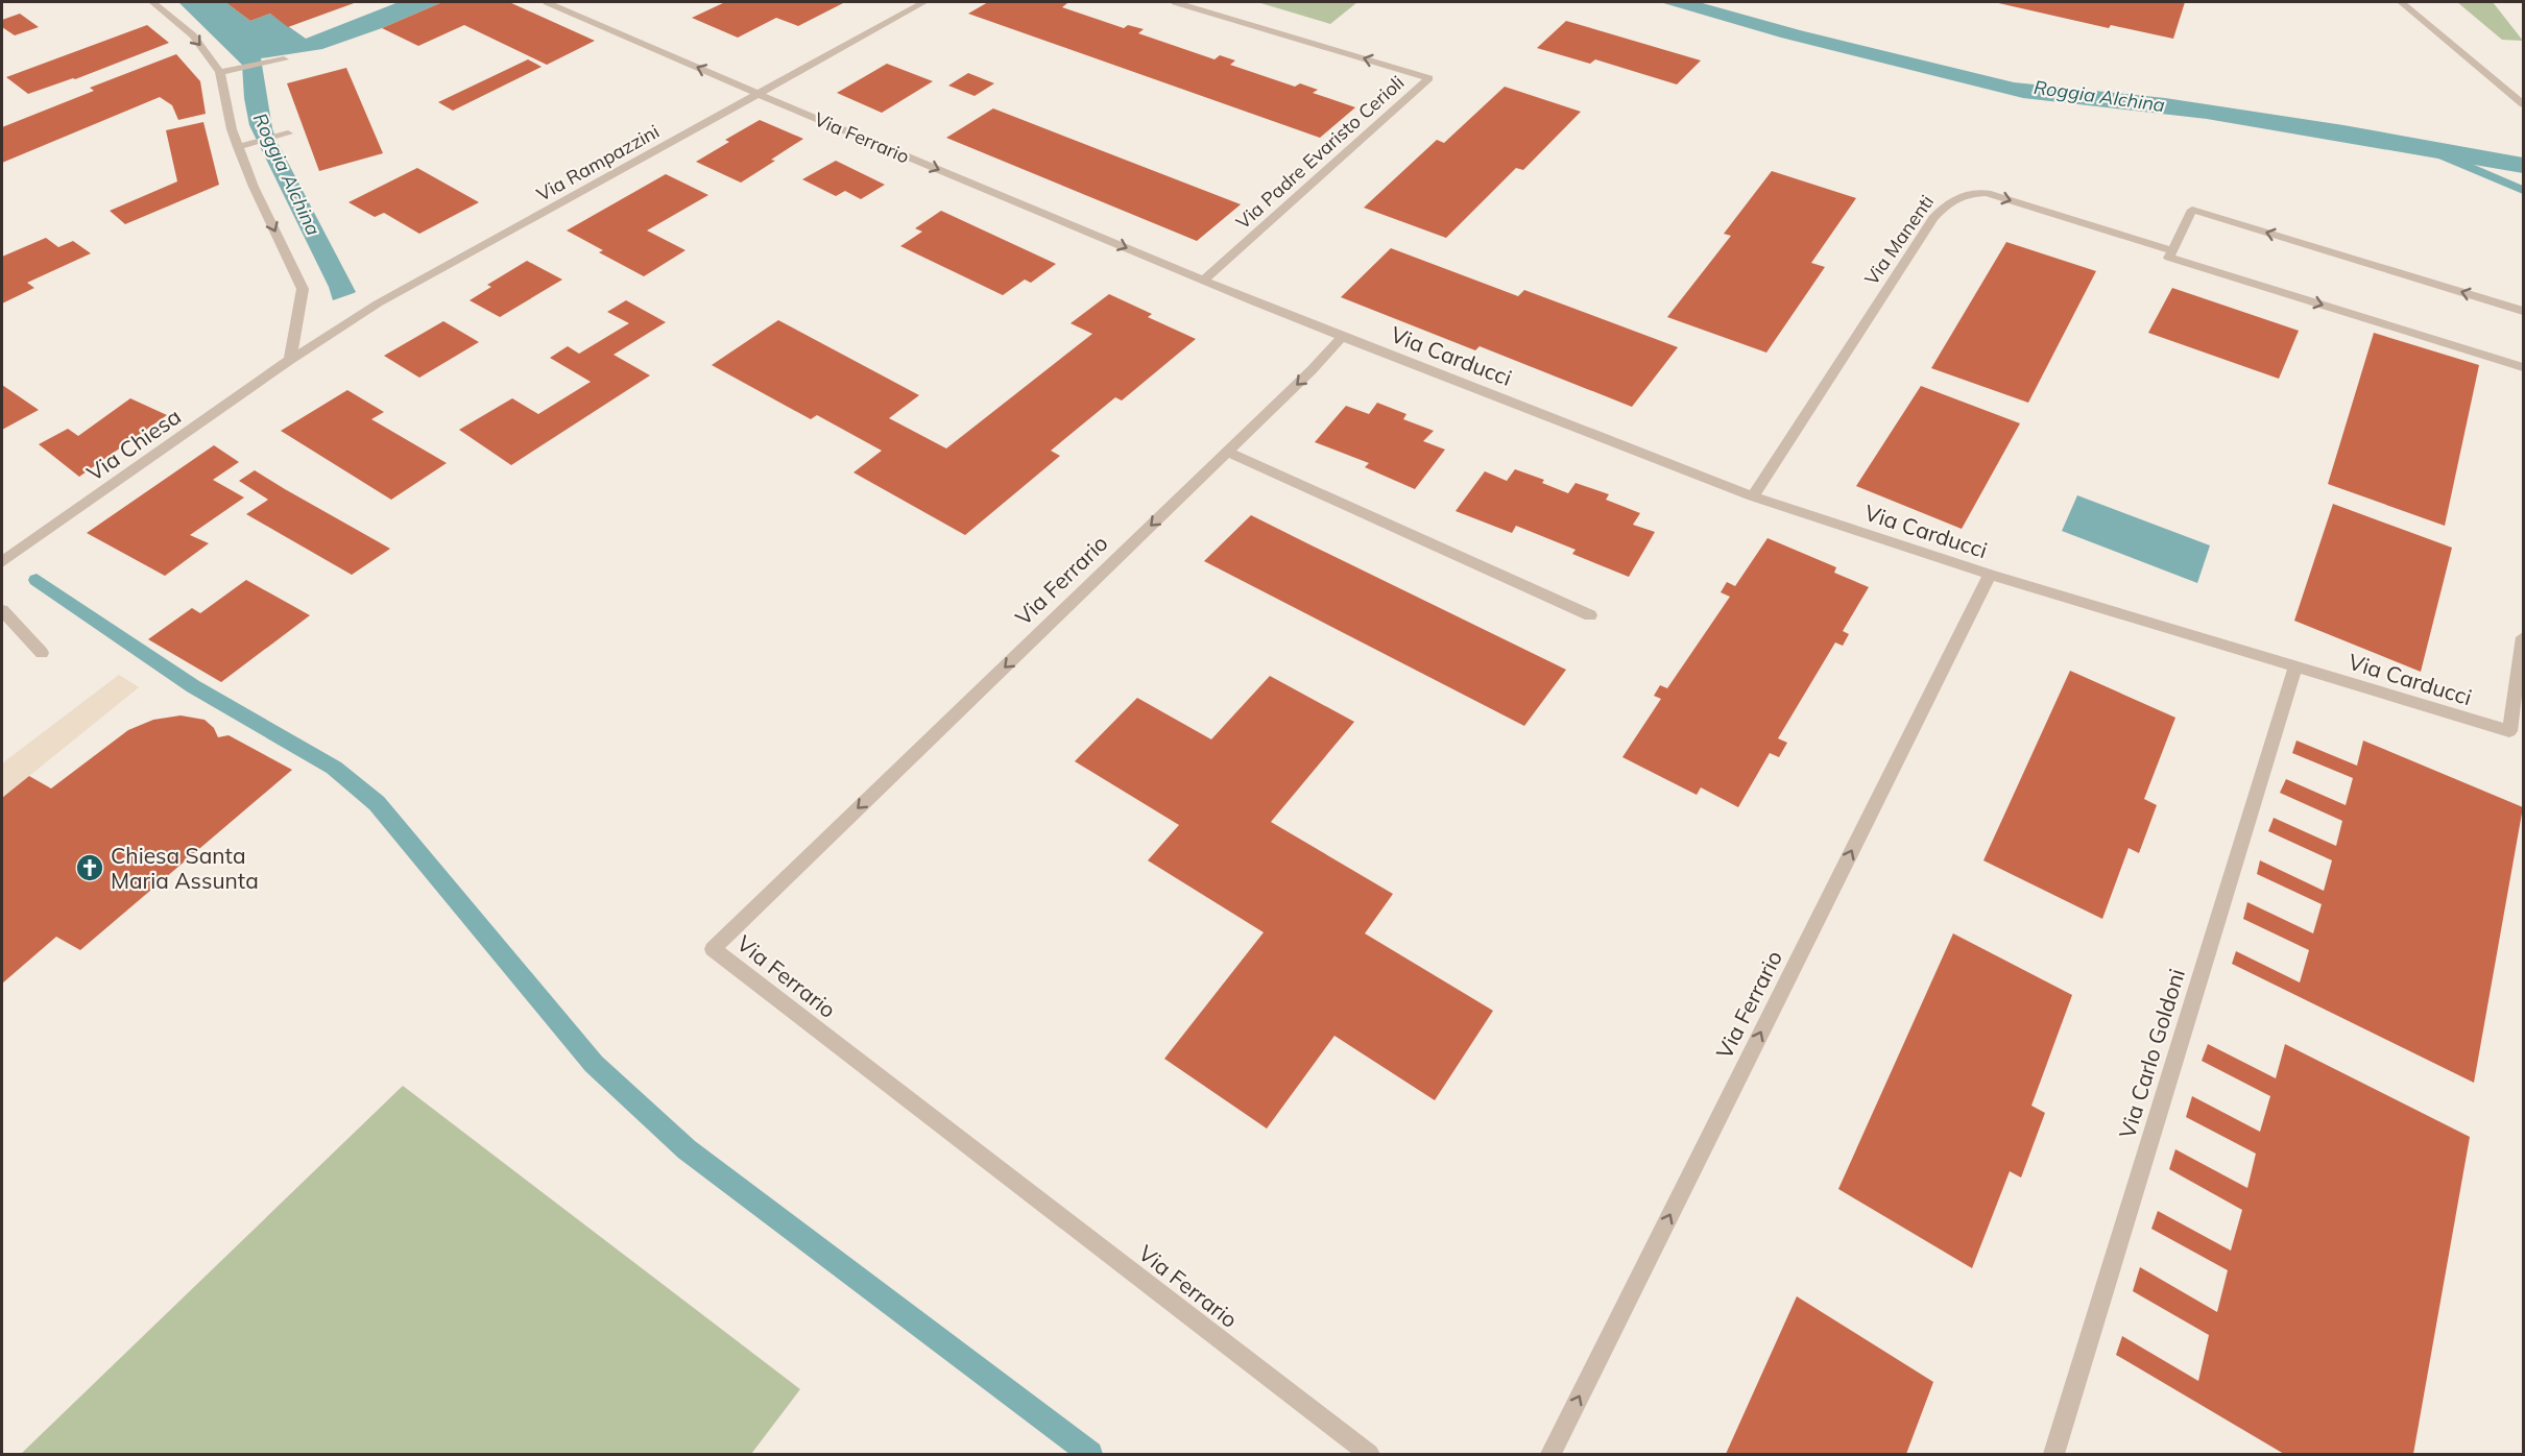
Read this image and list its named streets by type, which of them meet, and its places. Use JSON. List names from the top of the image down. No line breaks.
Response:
{"streets":{"street":["Via Ferrario","Via Padre Evaristo Cerioli","Via Rampazzini","Via Manenti","Via Carducci","Via Chiesa","Via Carlo Goldoni"]},"crossings":[["Via Ferrario","Via Padre Evaristo Cerioli"],["Via Ferrario","Via Rampazzini"],["Via Ferrario","Via Carducci"],["Via Rampazzini","Via Chiesa"],["Via Manenti","Via Carducci"],["Via Carducci","Via Carlo Goldoni"]],"one_way":["Via Manenti"],"water":["Roggia Alchina"],"places":{"church":["Chiesa Santa Maria Assunta"]}}
